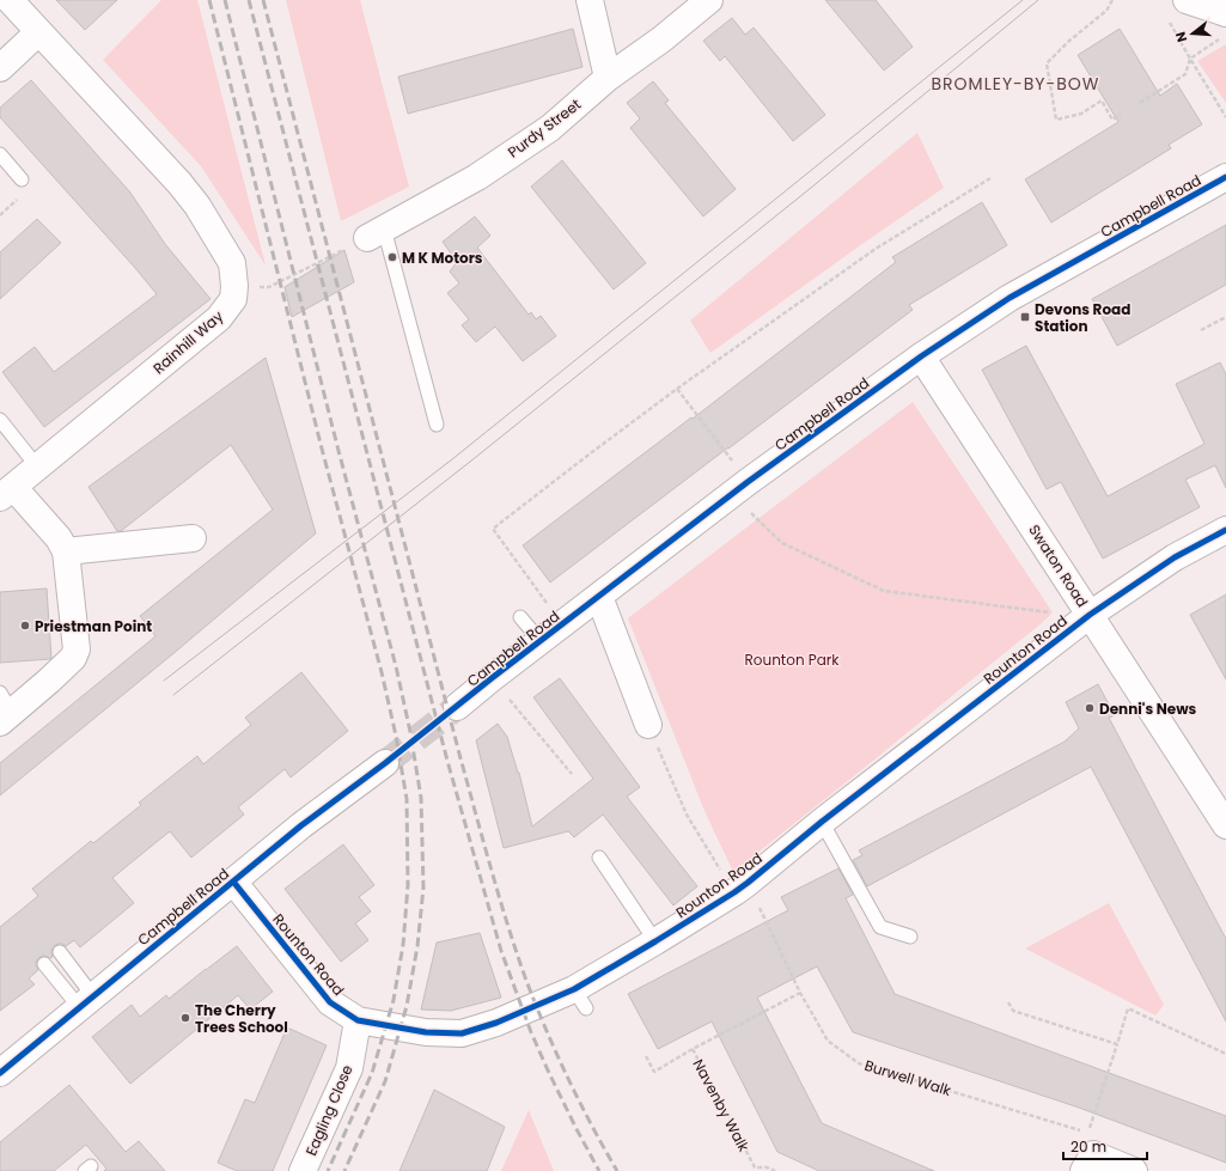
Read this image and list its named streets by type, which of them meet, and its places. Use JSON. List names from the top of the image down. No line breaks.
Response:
{"streets":{"street":["Purdy Street","Campbell Road","Rainhill Way","Swaton Road","Rounton Road","Eagling Close"],"path":["Burwell Walk","Navenby Walk"]},"crossings":[["Campbell Road","Swaton Road"],["Campbell Road","Rounton Road"],["Swaton Road","Rounton Road"],["Rounton Road","Burwell Walk"],["Rounton Road","Eagling Close"],["Burwell Walk","Navenby Walk"]],"districts":["BROMLEY-BY-BOW"],"parks":["Rounton Park"],"places":{"other":["M K Motors","Priestman Point","Denni's News","The Cherry Trees School"],"transit":["Devons Road Station"]},"scale_bar":"20 m","north":"left"}
